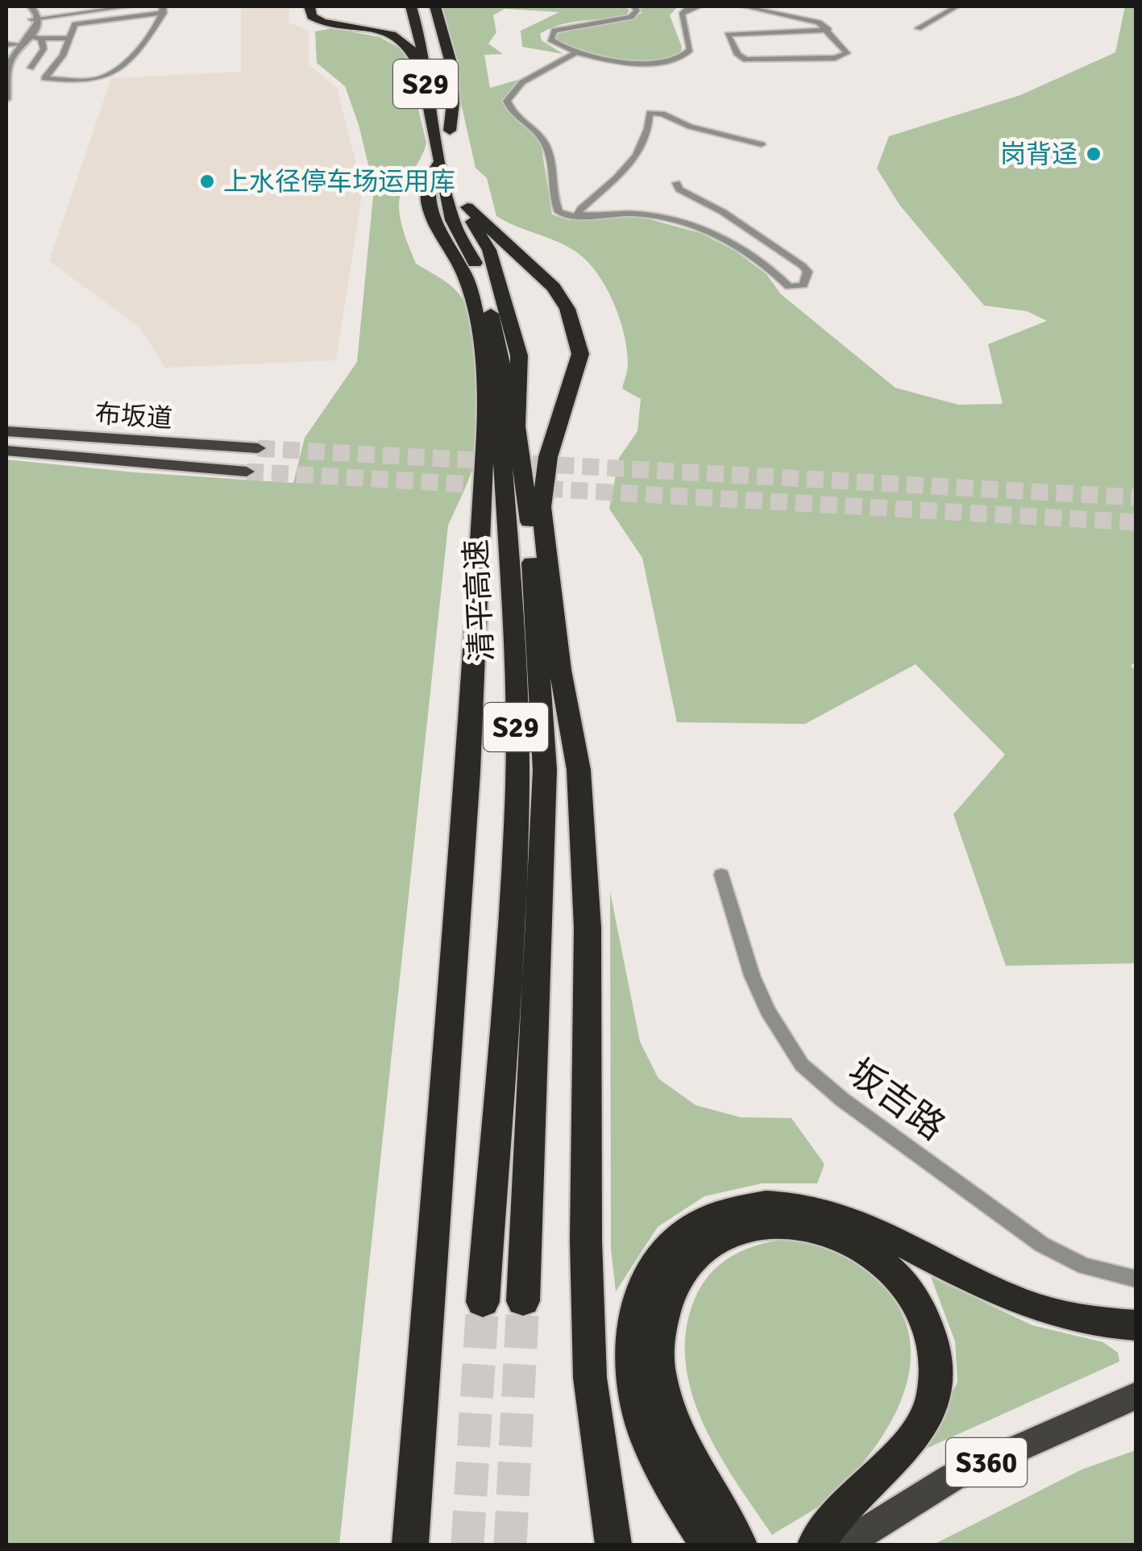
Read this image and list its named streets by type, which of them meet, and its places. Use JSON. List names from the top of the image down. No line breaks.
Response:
{"streets":{"highway":["S29","清平高速"],"main road":["布坂道","S360"],"street":["坂吉路"]},"places":["岗背迳","上水径停车场运用库"]}
